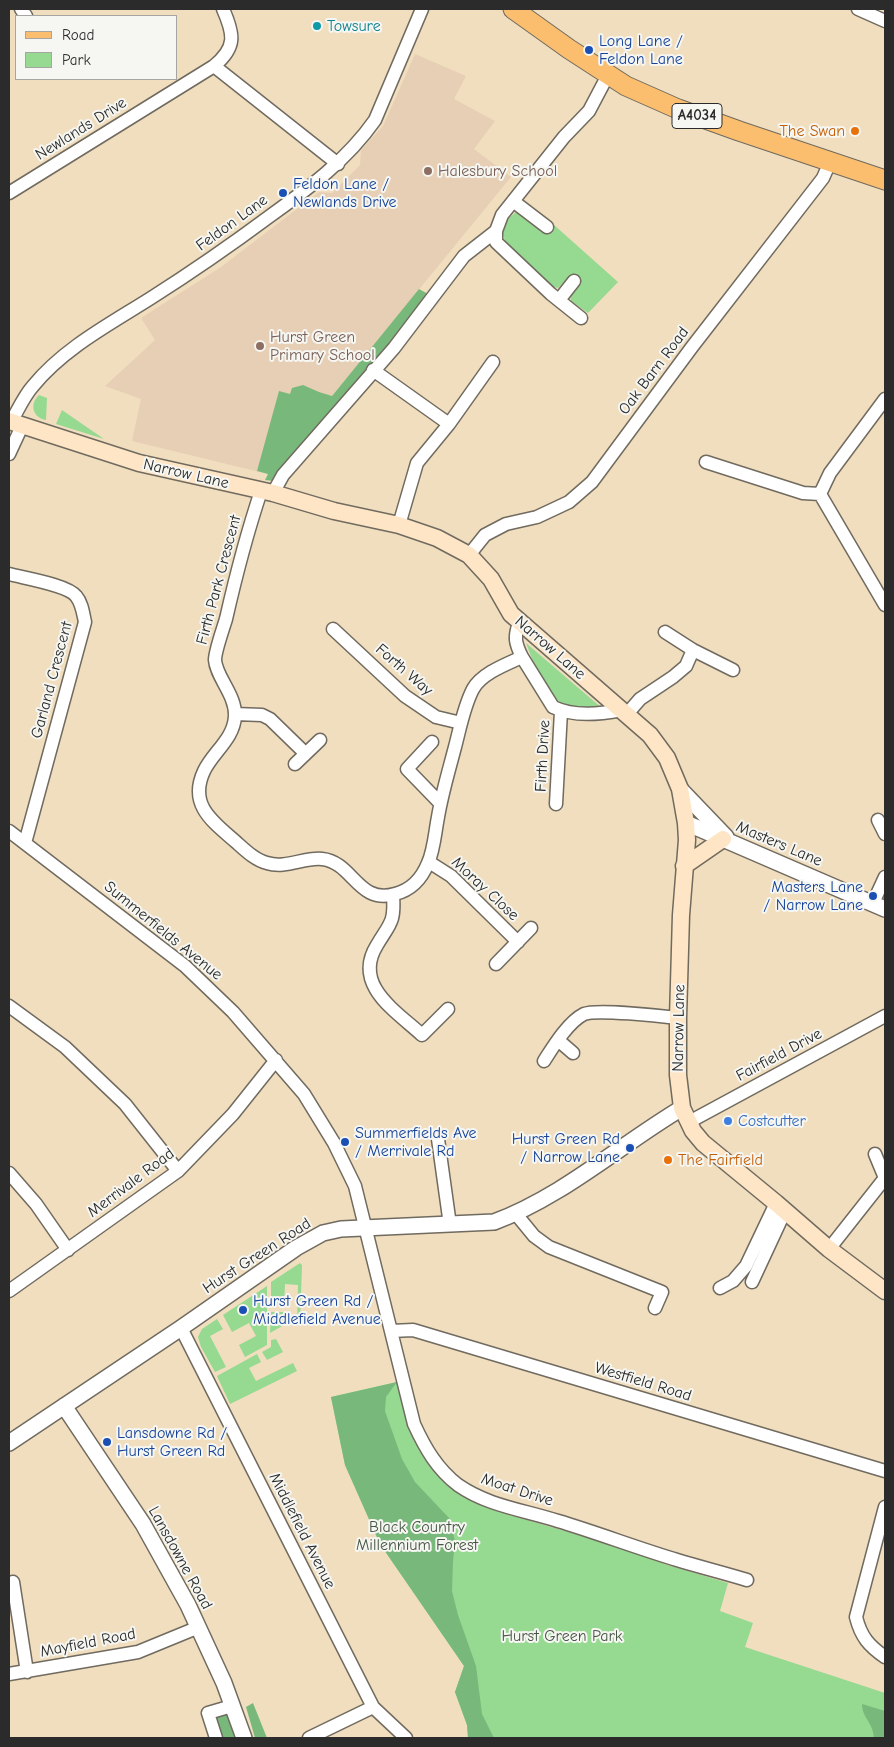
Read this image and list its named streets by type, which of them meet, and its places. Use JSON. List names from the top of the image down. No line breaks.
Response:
{"streets":{"main road":["A4034","Narrow Lane"],"street":["Newlands Drive","Feldon Lane","Oak Barn Road","Firth Park Crescent","Forth Way","Garland Crescent","Firth Drive","Masters Lane","Moray Close","Summerfields Avenue","Fairfield Drive","Merrivale Road","Hurst Green Road","Westfield Road","Moat Drive","Middlefield Avenue","Lansdowne Road","Mayfield Road"]},"crossings":[["A4034","Oak Barn Road"],["Feldon Lane","Narrow Lane"],["Oak Barn Road","Narrow Lane"],["Narrow Lane","Firth Park Crescent"],["Narrow Lane","Masters Lane"],["Narrow Lane","Fairfield Drive"],["Narrow Lane","Hurst Green Road"],["Garland Crescent","Summerfields Avenue"],["Summerfields Avenue","Merrivale Road"],["Summerfields Avenue","Hurst Green Road"],["Summerfields Avenue","Moat Drive"],["Fairfield Drive","Hurst Green Road"],["Hurst Green Road","Moat Drive"],["Hurst Green Road","Middlefield Avenue"],["Hurst Green Road","Lansdowne Road"],["Westfield Road","Moat Drive"],["Lansdowne Road","Mayfield Road"]],"parks":["Black Country Millennium Forest","Hurst Green Park"],"places":["Towsure","Long Lane / Feldon Lane","The Swan","Halesbury School","Feldon Lane / Newlands Drive","Hurst Green Primary School","Masters Lane / Narrow Lane","Costcutter","Summerfields Ave / Merrivale Rd","Hurst Green Rd / Narrow Lane","The Fairfield","Hurst Green Rd / Middlefield Avenue","Lansdowne Rd / Hurst Green Rd"],"legend":["Road","Park"]}
